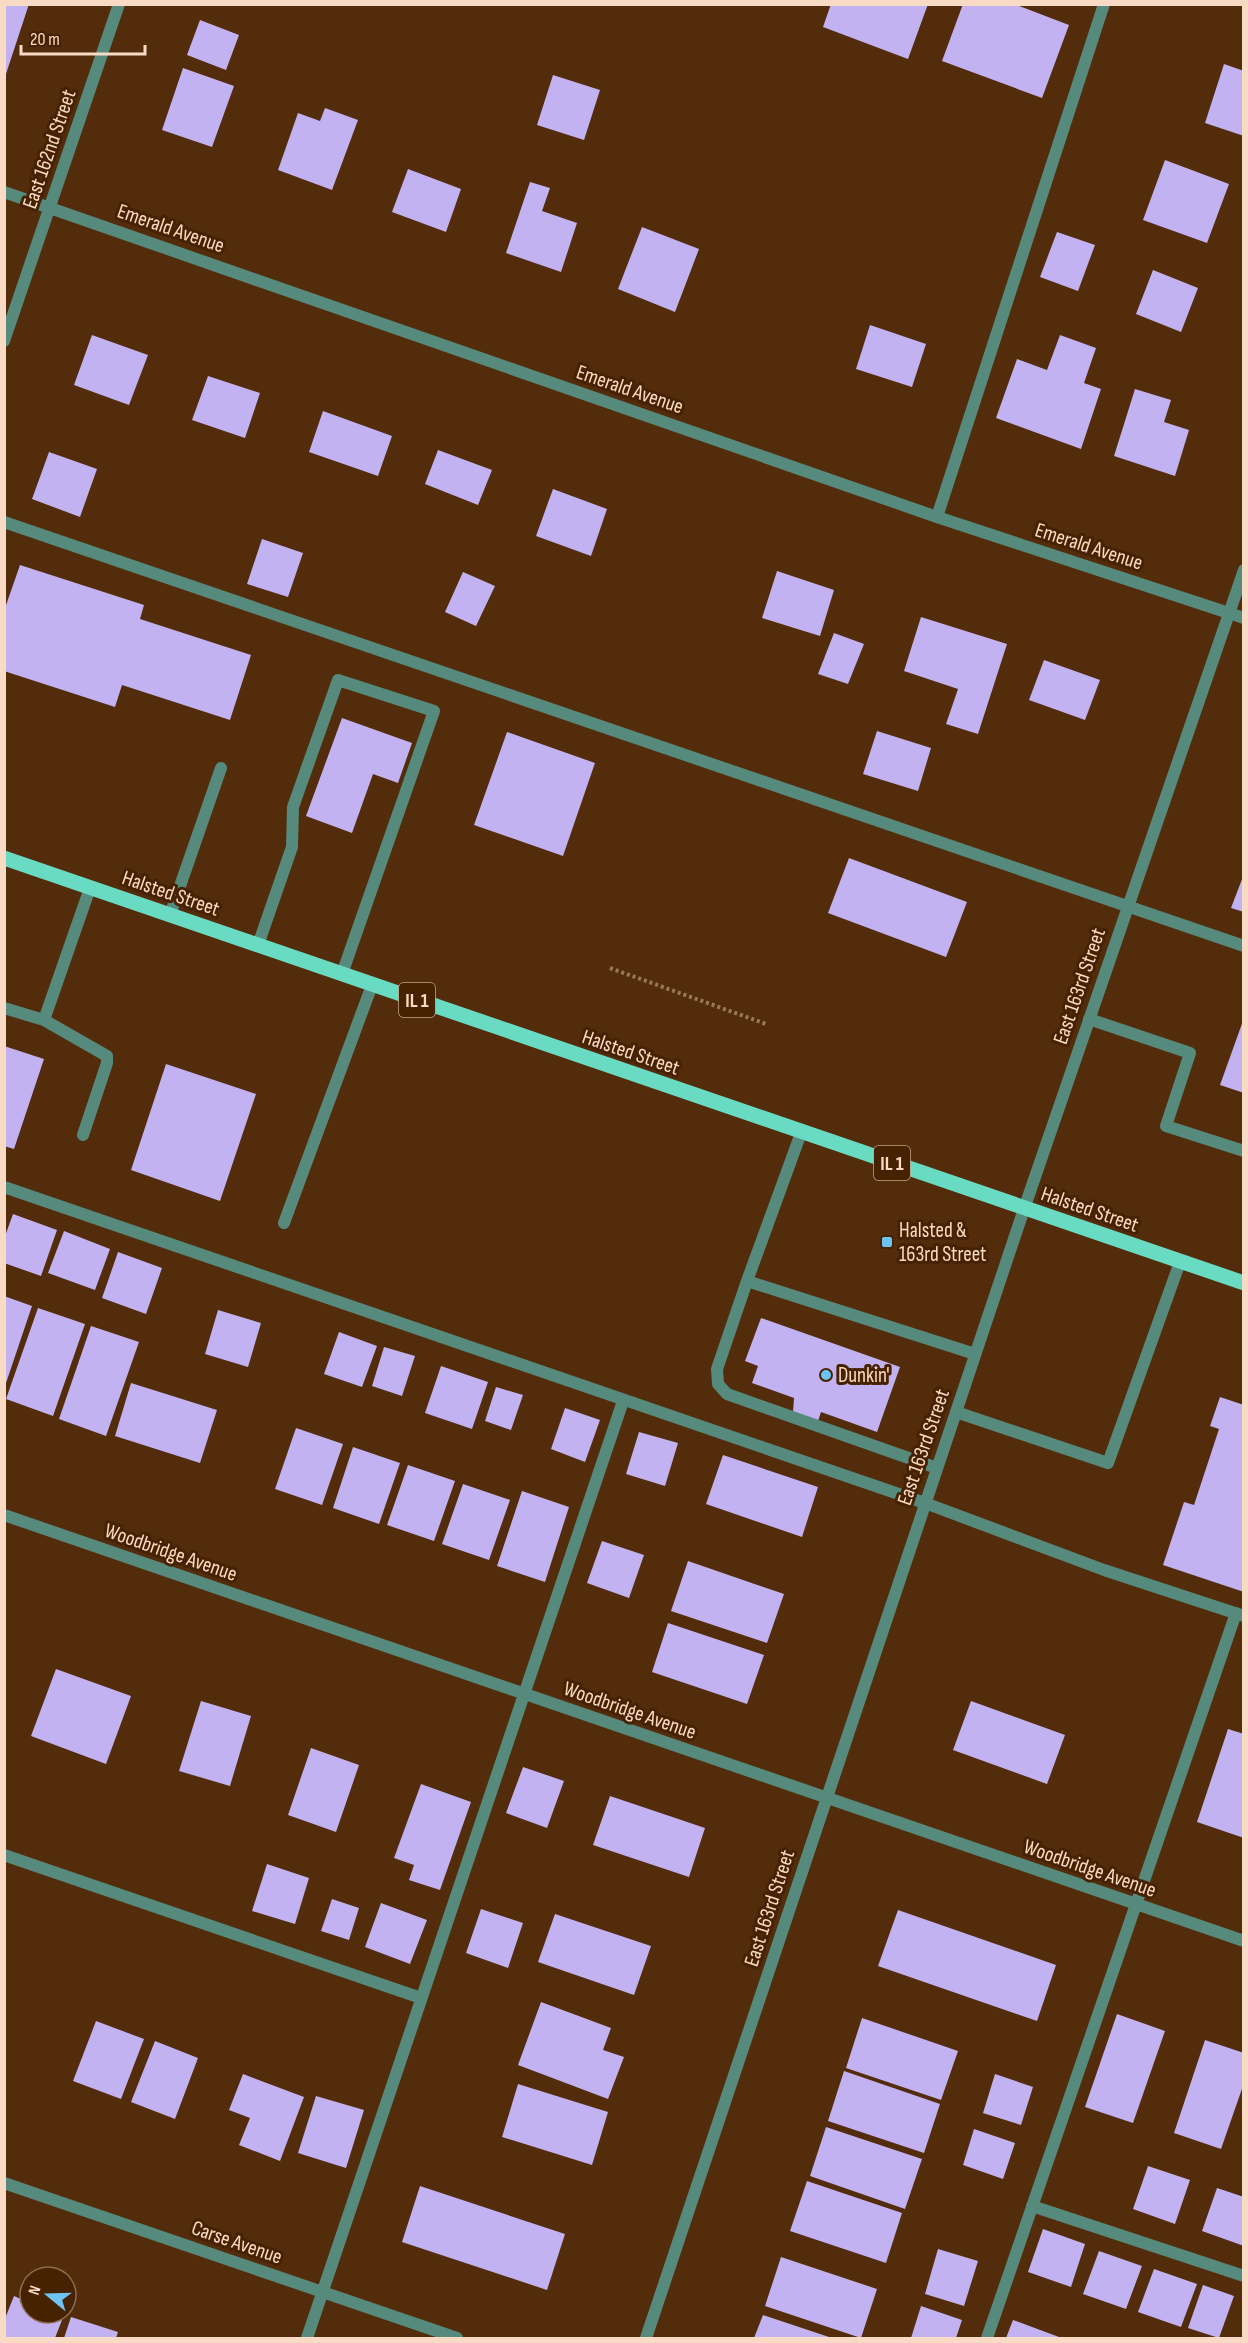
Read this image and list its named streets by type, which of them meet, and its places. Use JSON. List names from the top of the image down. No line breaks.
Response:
{"streets":{"main road":["Halsted Street","IL 1"],"street":["East 162nd Street","Emerald Avenue","East 163rd Street","Woodbridge Avenue","Carse Avenue"]},"crossings":[["East 162nd Street","Emerald Avenue"],["Emerald Avenue","East 163rd Street"],["Halsted Street","East 163rd Street"],["East 163rd Street","Woodbridge Avenue"]],"places":{"transit":["Halsted & 163rd Street"],"other":["Dunkin'"]},"scale_bar":"20 m","north":"left"}
